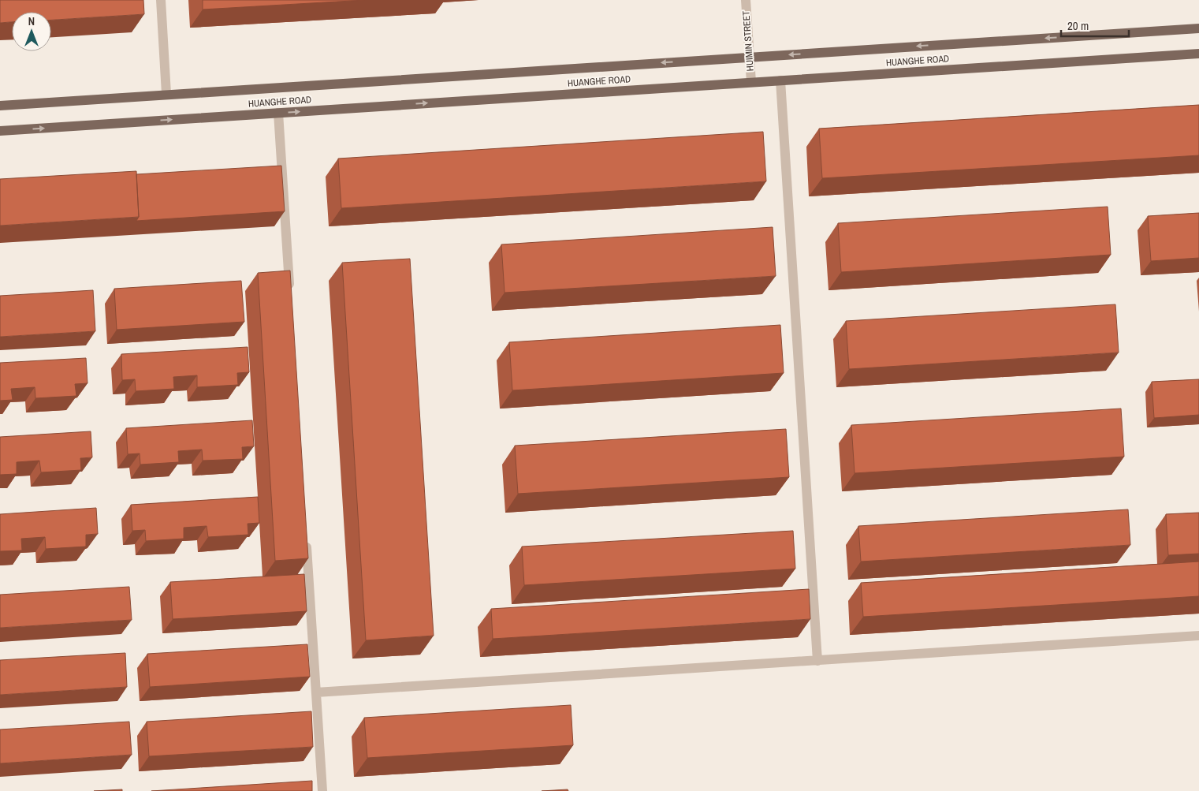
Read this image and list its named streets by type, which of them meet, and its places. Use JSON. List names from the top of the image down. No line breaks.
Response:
{"streets":{"main road":["HUANGHE ROAD"],"street":["HUIMIN STREET"]},"crossings":[["HUIMIN STREET","HUANGHE ROAD"]],"scale_bar":"20 m","north":"top"}
